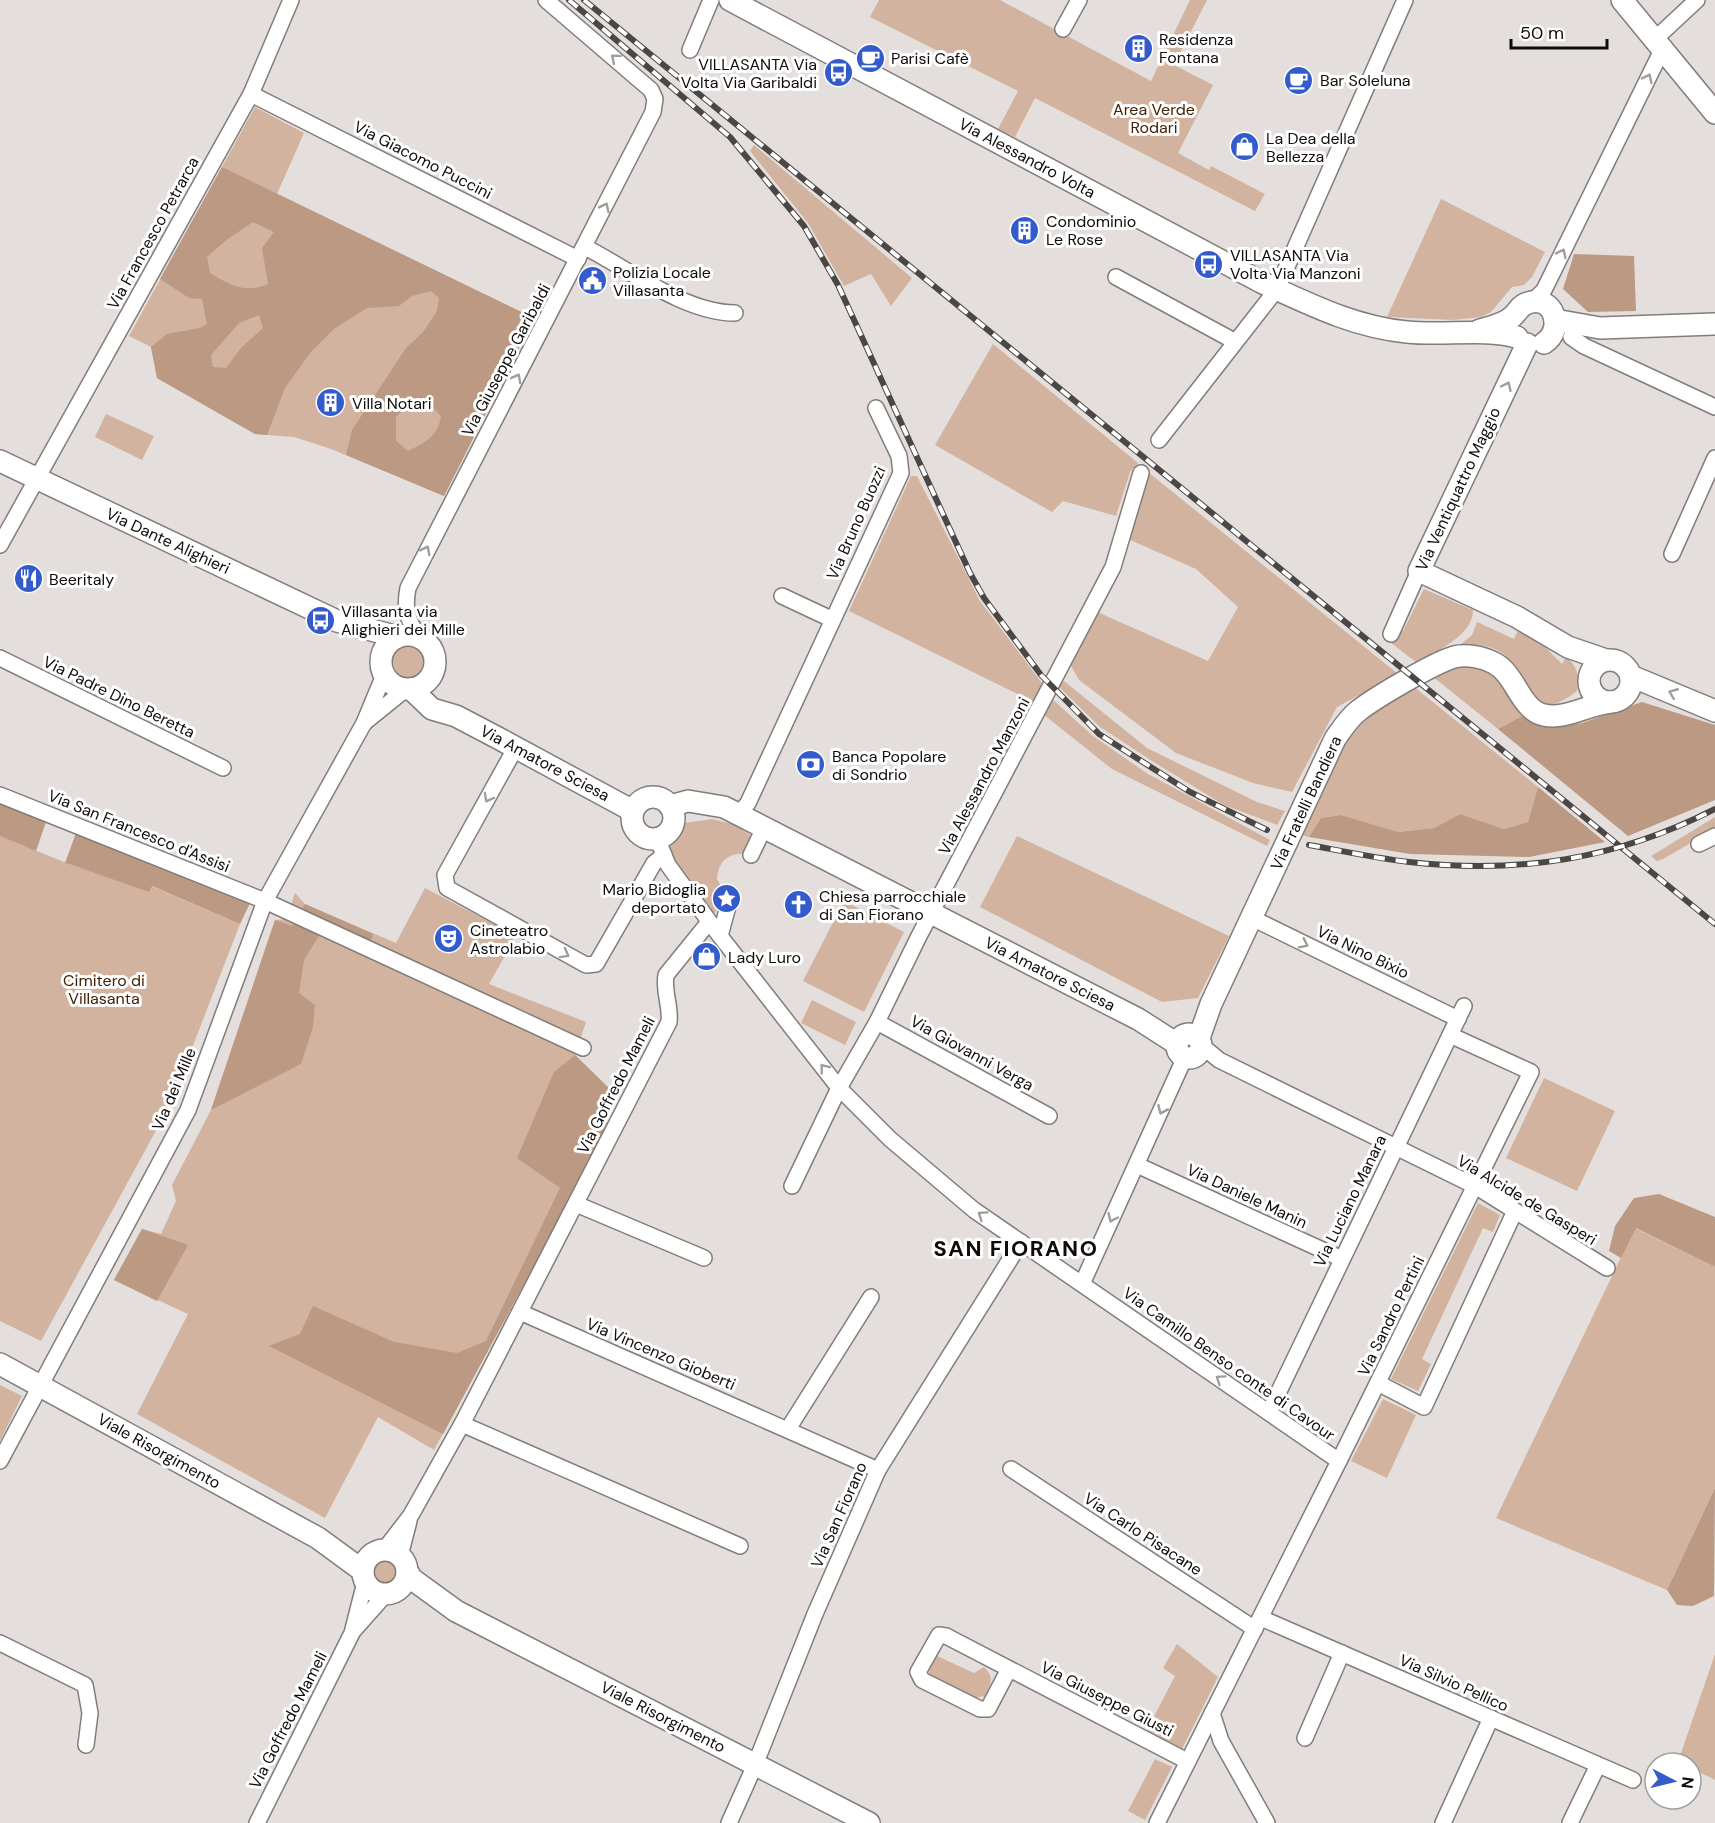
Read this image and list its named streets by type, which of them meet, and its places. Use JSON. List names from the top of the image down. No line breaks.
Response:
{"streets":{"street":["Via Alessandro Volta","Via Giacomo Puccini","Via Francesco Petrarca","Via Giuseppe Garibaldi","Via Ventiquattro Maggio","Via Bruno Buozzi","Via Dante Alighieri","Via Padre Dino Beretta","Via Amatore Sciesa","Via Alessandro Manzoni","Via Fratelli Bandiera","Via San Francesco d'Assisi","Via Nino Bixio","Via Giovanni Verga","Via Goffredo Mameli","Via dei Mille","Via Daniele Manin","Via Alcide de Gasperi","Via Luciano Manara","Via Sandro Pertini","Via Vincenzo Gioberti","Via Camillo Benso conte di Cavour","Viale Risorgimento","Via San Fiorano","Via Carlo Pisacane","Via Silvio Pellico","Via Giuseppe Giusti"]},"crossings":[["Via Alessandro Volta","Via Ventiquattro Maggio"],["Via Giacomo Puccini","Via Francesco Petrarca"],["Via Giacomo Puccini","Via Giuseppe Garibaldi"],["Via Francesco Petrarca","Via Dante Alighieri"],["Via Giuseppe Garibaldi","Via Dante Alighieri"],["Via Giuseppe Garibaldi","Via Amatore Sciesa"],["Via Giuseppe Garibaldi","Via dei Mille"],["Via Bruno Buozzi","Via Amatore Sciesa"],["Via Dante Alighieri","Via Amatore Sciesa"],["Via Dante Alighieri","Via dei Mille"],["Via Amatore Sciesa","Via Alessandro Manzoni"],["Via Amatore Sciesa","Via Fratelli Bandiera"],["Via Amatore Sciesa","Via dei Mille"],["Via Amatore Sciesa","Via Alcide de Gasperi"],["Via Amatore Sciesa","Via Luciano Manara"],["Via Amatore Sciesa","Via Camillo Benso conte di Cavour"],["Via Alessandro Manzoni","Via Giovanni Verga"],["Via Alessandro Manzoni","Via Camillo Benso conte di Cavour"],["Via Fratelli Bandiera","Via Nino Bixio"],["Via Fratelli Bandiera","Via Daniele Manin"],["Via Fratelli Bandiera","Via Camillo Benso conte di Cavour"],["Via San Francesco d'Assisi","Via dei Mille"],["Via Nino Bixio","Via Luciano Manara"],["Via Goffredo Mameli","Via Vincenzo Gioberti"],["Via Goffredo Mameli","Via Camillo Benso conte di Cavour"],["Via Goffredo Mameli","Viale Risorgimento"],["Via dei Mille","Viale Risorgimento"],["Via Daniele Manin","Via Luciano Manara"],["Via Alcide de Gasperi","Via Luciano Manara"],["Via Alcide de Gasperi","Via Sandro Pertini"],["Via Luciano Manara","Via Sandro Pertini"],["Via Luciano Manara","Via Camillo Benso conte di Cavour"],["Via Sandro Pertini","Via Camillo Benso conte di Cavour"],["Via Vincenzo Gioberti","Via San Fiorano"],["Via Camillo Benso conte di Cavour","Via San Fiorano"],["Via Camillo Benso conte di Cavour","Via Carlo Pisacane"],["Via Camillo Benso conte di Cavour","Via Silvio Pellico"],["Via Camillo Benso conte di Cavour","Via Giuseppe Giusti"],["Viale Risorgimento","Via San Fiorano"],["Via Carlo Pisacane","Via Silvio Pellico"]],"one_way":["Via Giuseppe Garibaldi","Via Ventiquattro Maggio","Via Nino Bixio","Via Camillo Benso conte di Cavour"],"districts":["SAN FIORANO"],"parks":["Area Verde Rodari","Cimitero di Villasanta"],"places":{"building":["Residenza Fontana","Condominio Le Rose","Villa Notari"],"cafe":["Parisi Cafè","Bar Soleluna"],"bus stop":["VILLASANTA Via Volta Via Garibaldi","VILLASANTA Via Volta Via Manzoni","Villasanta via Alighieri dei Mille"],"shop":["La Dea della Bellezza","Lady Luro"],"public building":["Polizia Locale Villasanta"],"restaurant":["Beeritaly"],"bank":["Banca Popolare di Sondrio"],"place":["Mario Bidoglia deportato"],"church":["Chiesa parrocchiale di San Fiorano"],"theatre":["Cineteatro Astrolabio"]},"scale_bar":"50 m","north":"right"}
